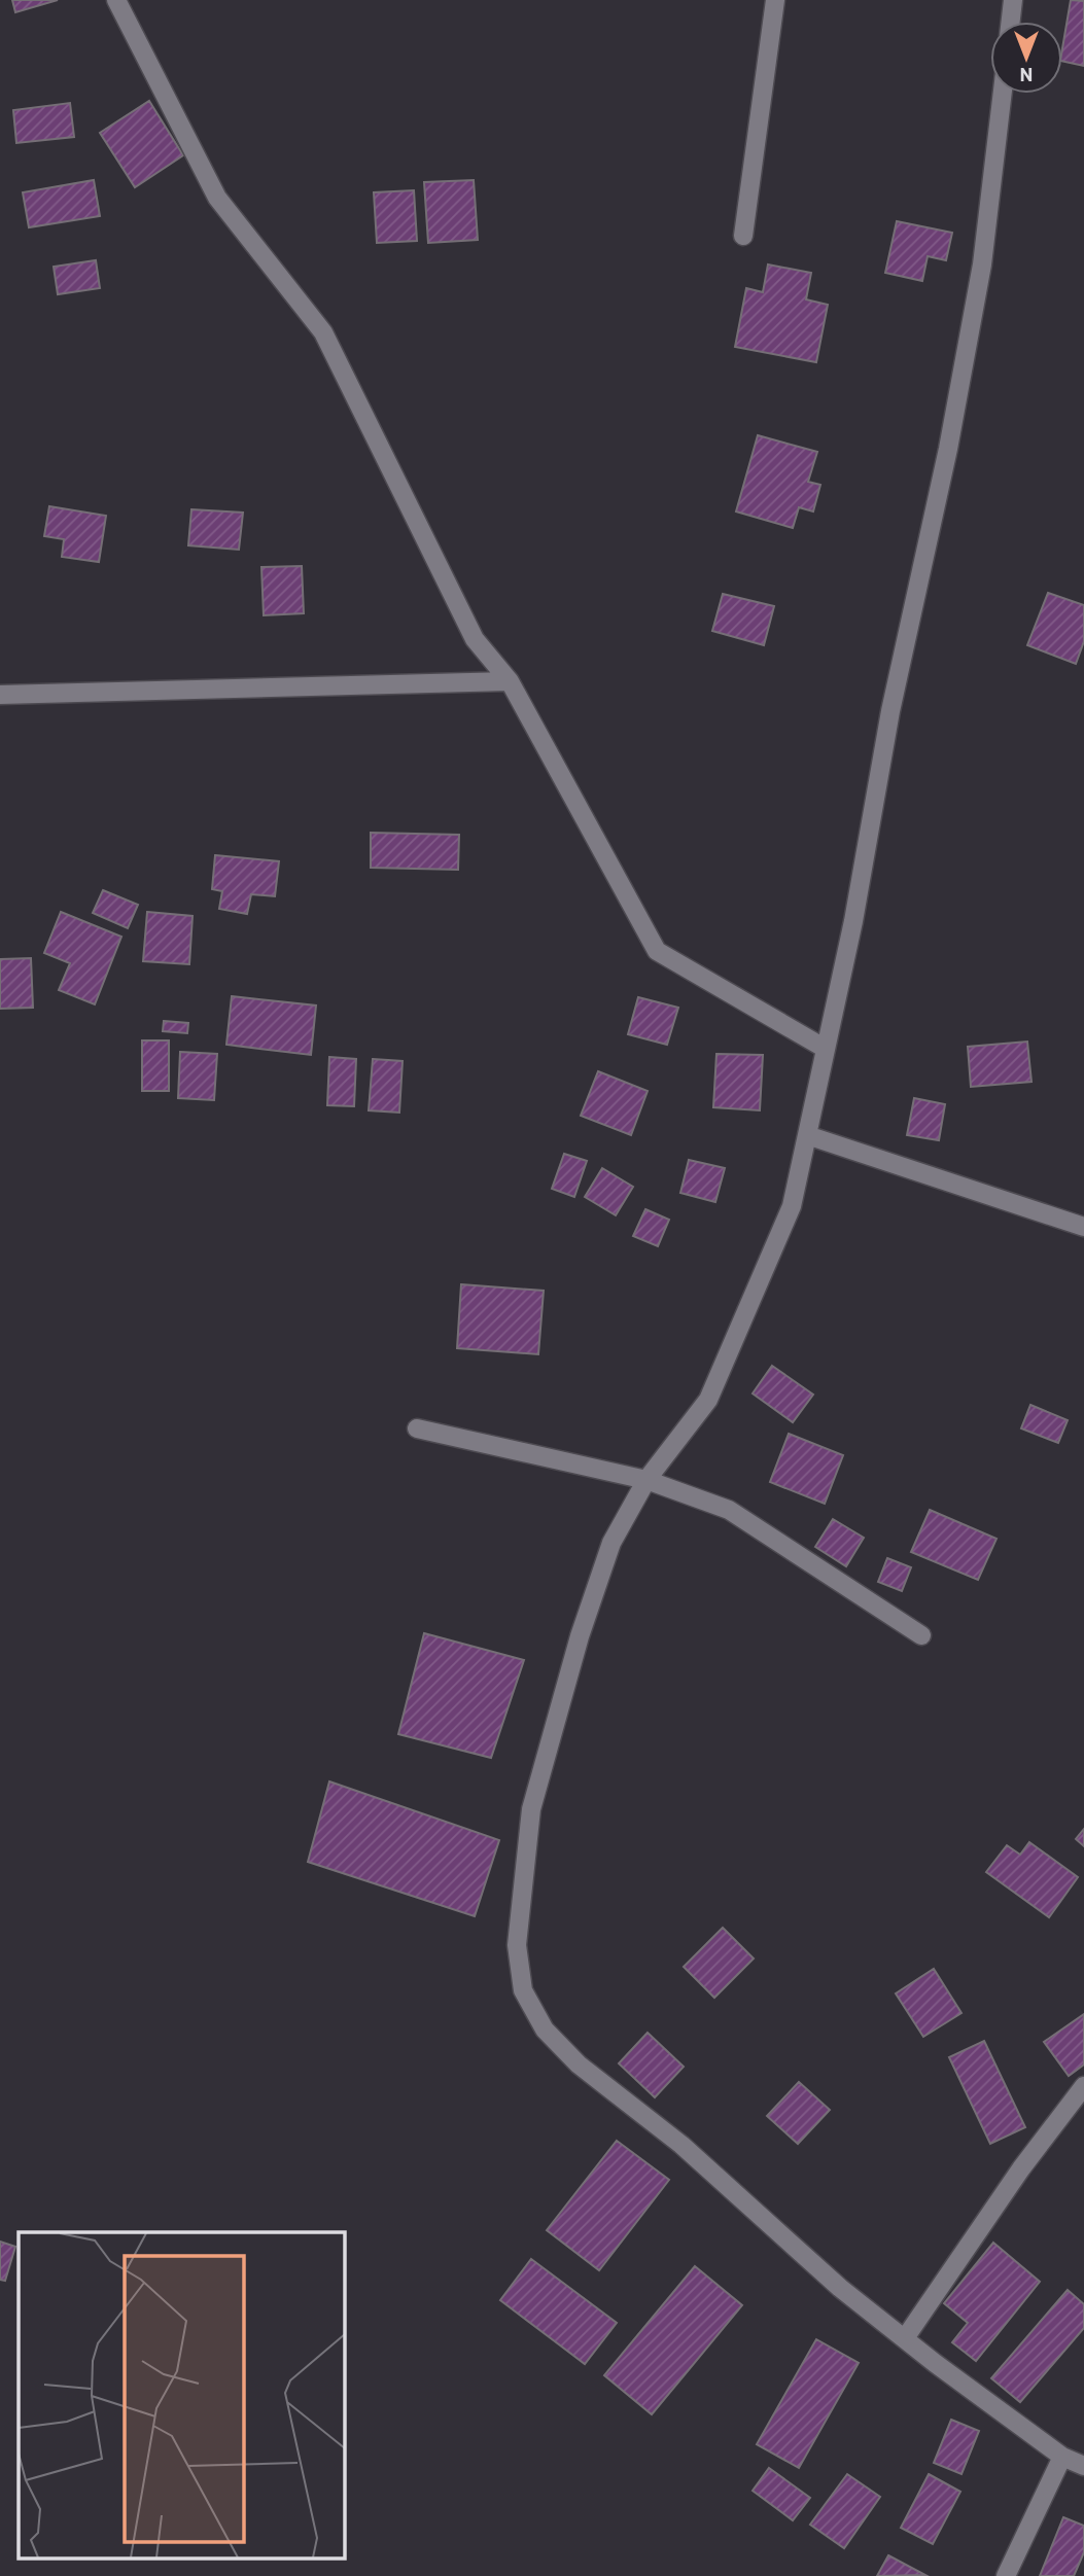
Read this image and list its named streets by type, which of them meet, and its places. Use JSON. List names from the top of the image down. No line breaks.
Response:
{"north":"bottom"}
